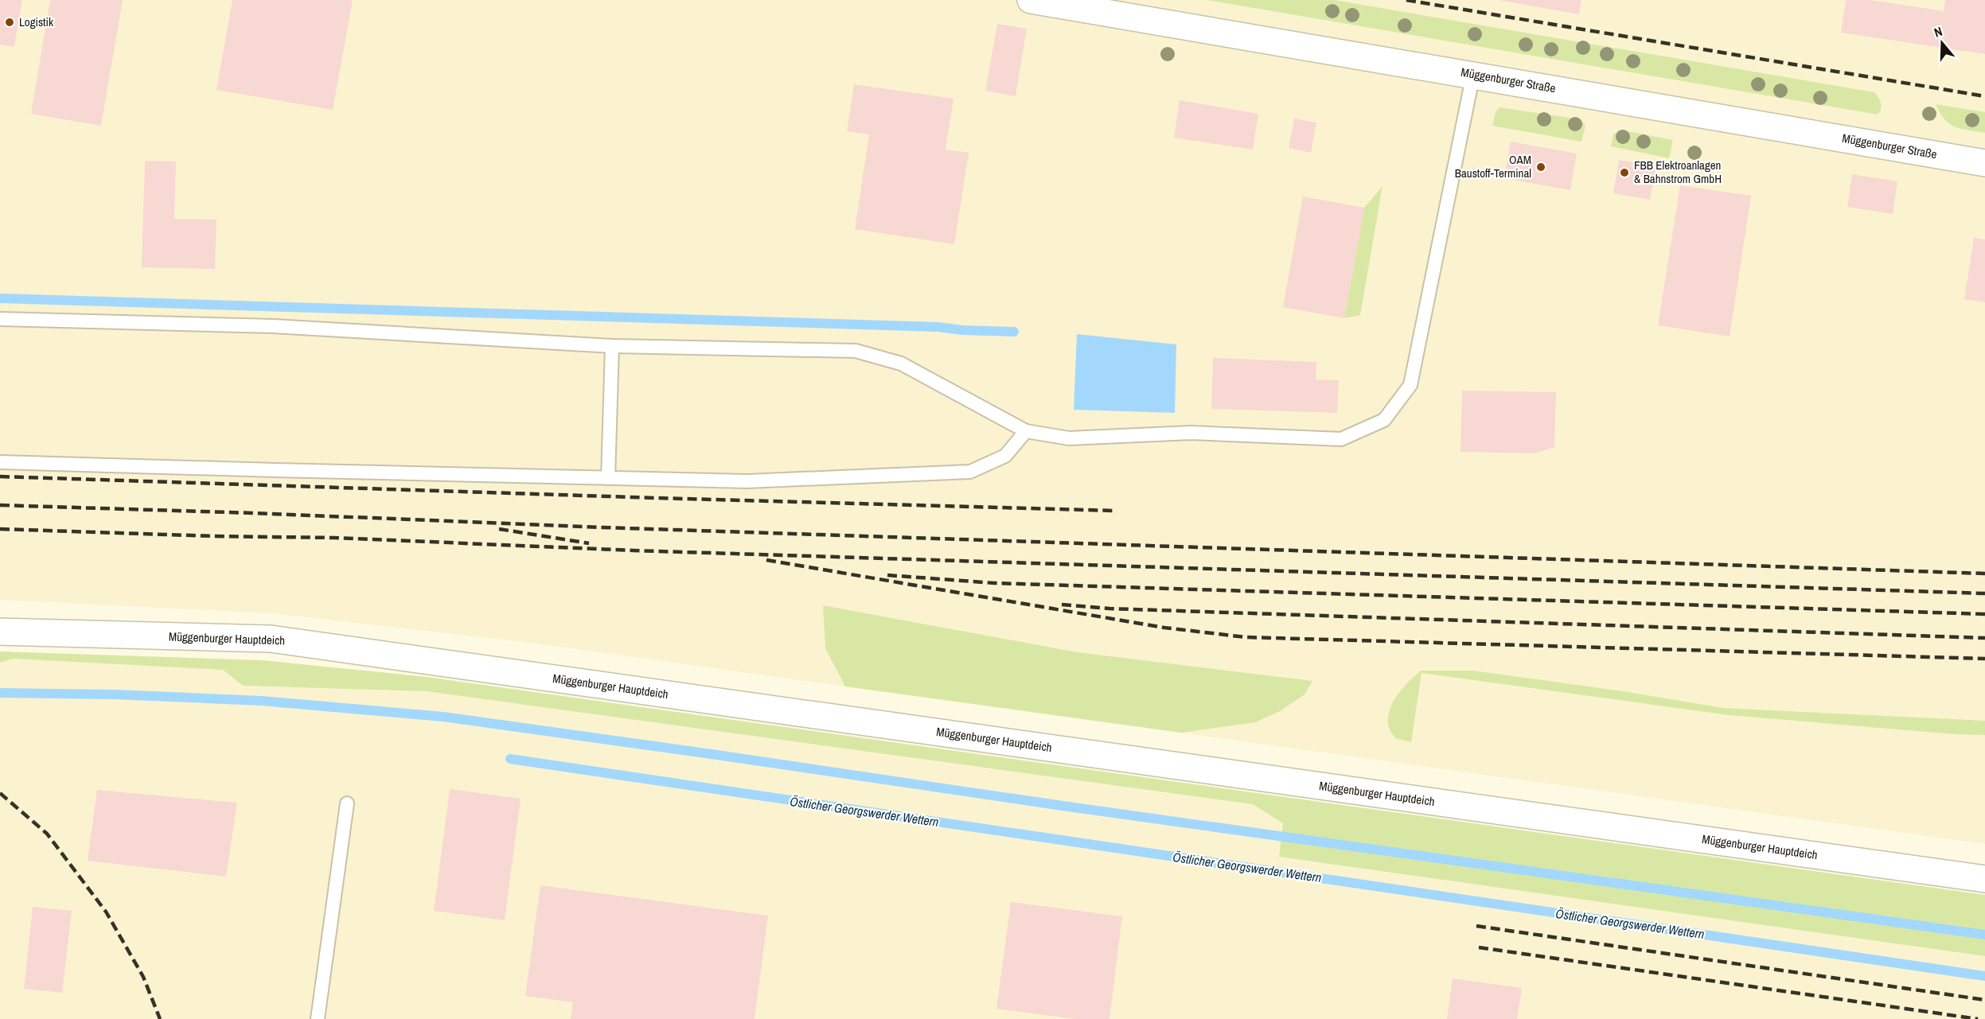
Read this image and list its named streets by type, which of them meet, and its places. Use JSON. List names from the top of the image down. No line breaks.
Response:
{"streets":{"street":["Müggenburger Straße","Müggenburger Hauptdeich"]},"water":["Östlicher Georgswerder Wettern"],"places":["Logistik","OAM Baustoff-Terminal","FBB Elektroanlagen & Bahnstrom GmbH"],"north":"top"}
